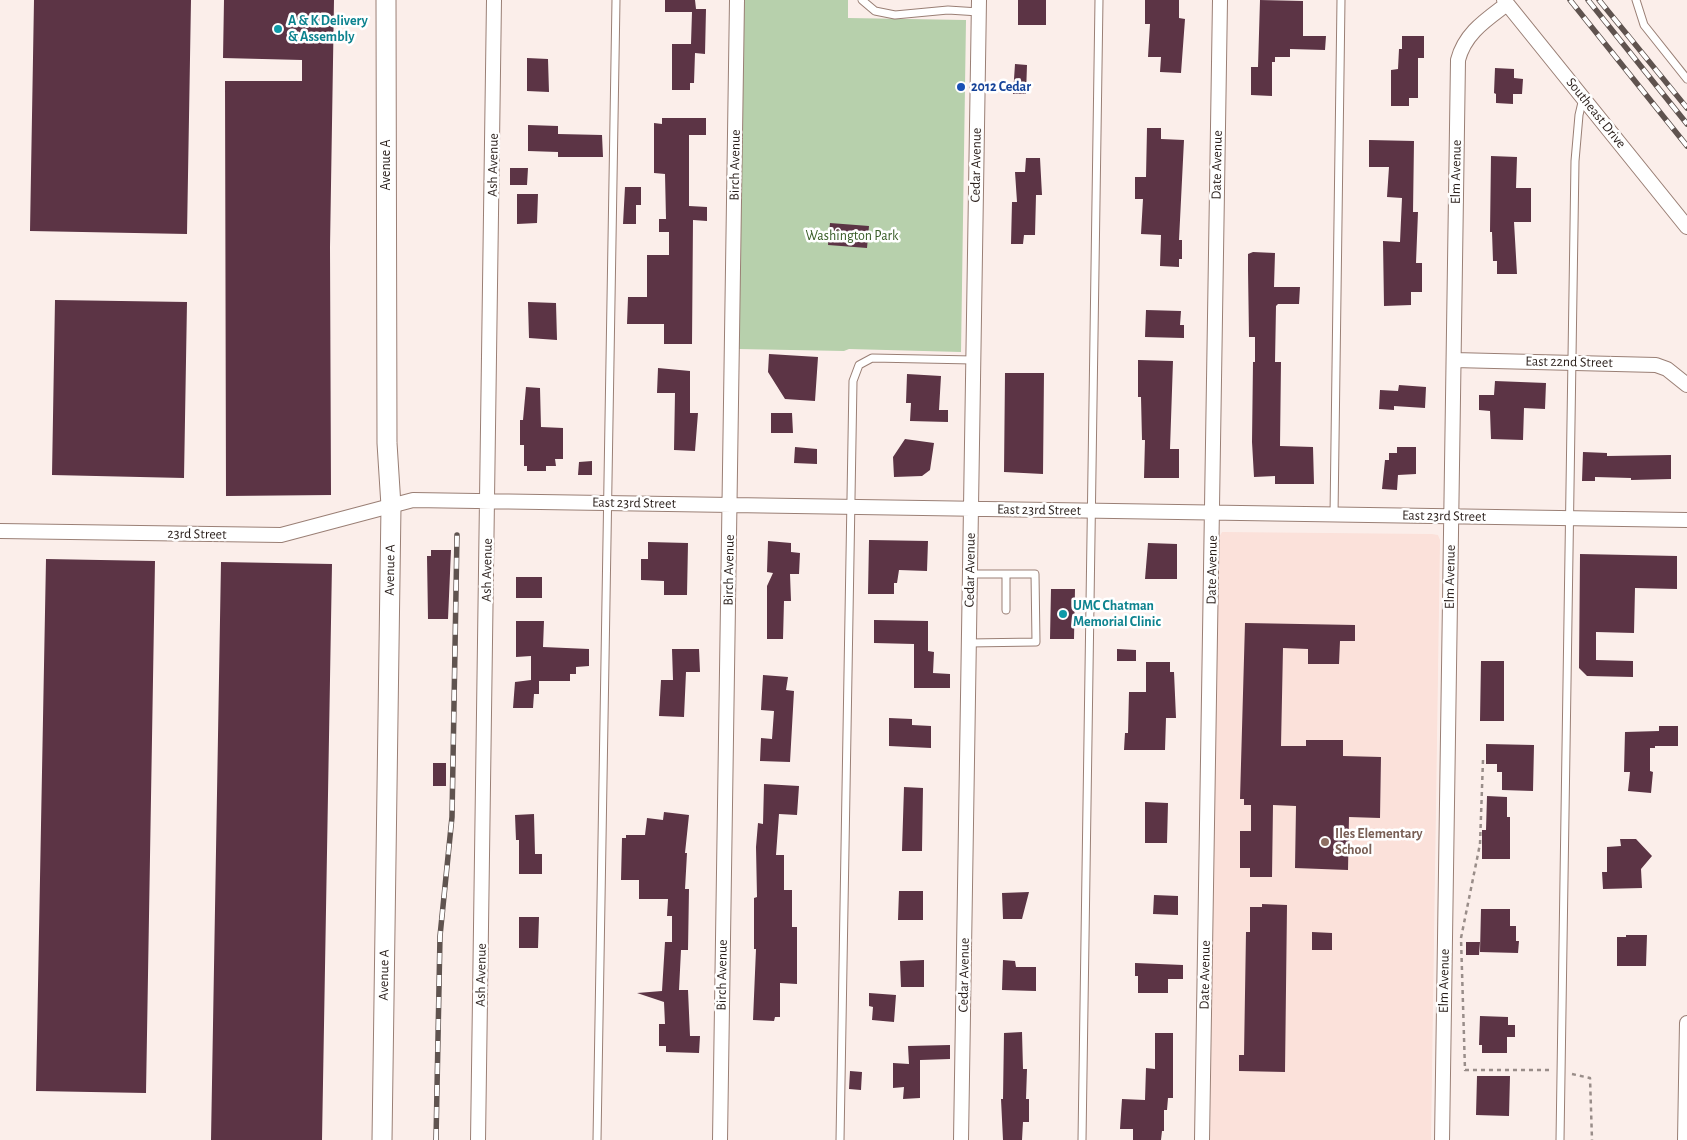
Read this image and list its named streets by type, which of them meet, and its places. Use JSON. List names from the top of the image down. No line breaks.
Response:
{"streets":{"main road":["Avenue A"],"street":["Southeast Drive","Ash Avenue","Birch Avenue","Cedar Avenue","Date Avenue","Elm Avenue","East 22nd Street","East 23rd Street","23rd Street"]},"crossings":[["Southeast Drive","Elm Avenue"],["Avenue A","East 23rd Street"],["Avenue A","23rd Street"],["Ash Avenue","East 23rd Street"],["Birch Avenue","East 23rd Street"],["Cedar Avenue","East 23rd Street"],["Date Avenue","East 23rd Street"],["Elm Avenue","East 22nd Street"],["Elm Avenue","East 23rd Street"],["East 23rd Street","23rd Street"]],"parks":["Washington Park"],"places":["A & K Delivery & Assembly","2012 Cedar","UMC Chatman Memorial Clinic","Iles Elementary School"]}
